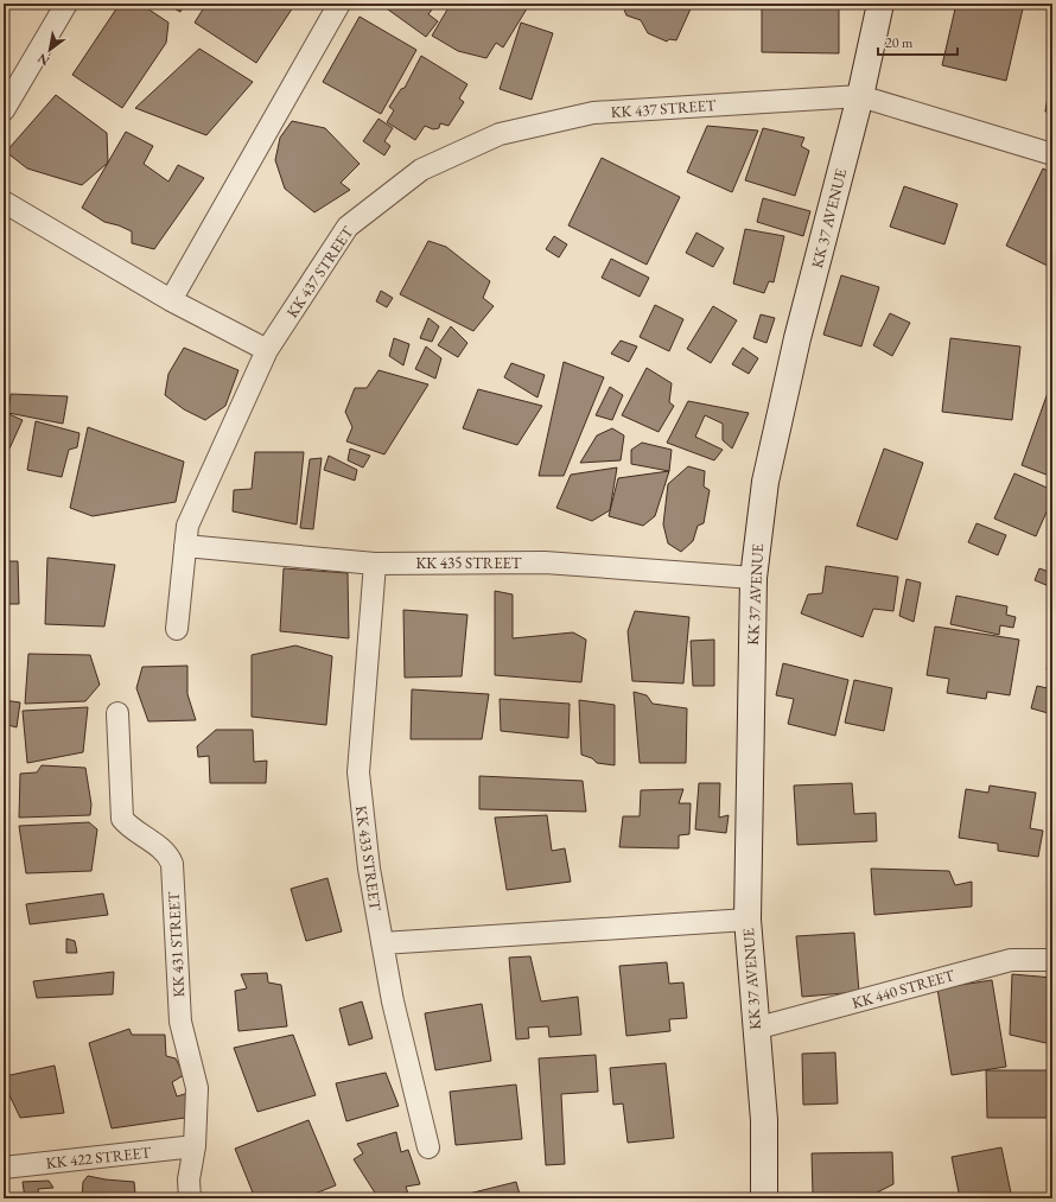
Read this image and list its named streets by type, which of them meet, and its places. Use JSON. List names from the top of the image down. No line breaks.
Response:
{"streets":{"main road":["KK 37 AVENUE"],"street":["KK 437 STREET","KK 435 STREET","KK 433 STREET","KK 431 STREET","KK 440 STREET","KK 422 STREET"]},"crossings":[["KK 437 STREET","KK 37 AVENUE"],["KK 37 AVENUE","KK 435 STREET"],["KK 37 AVENUE","KK 440 STREET"],["KK 435 STREET","KK 433 STREET"],["KK 431 STREET","KK 422 STREET"]],"scale_bar":"20 m","north":"bottom left"}
